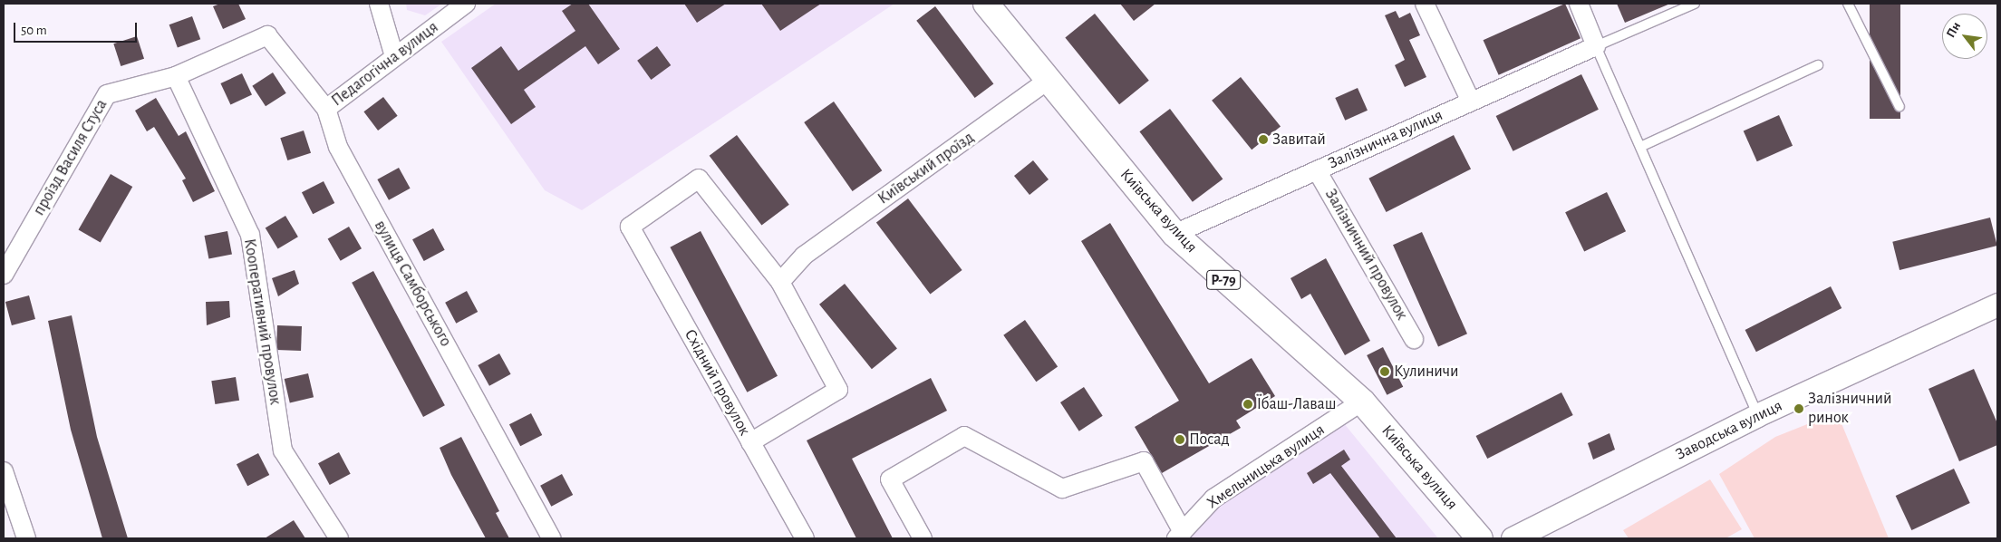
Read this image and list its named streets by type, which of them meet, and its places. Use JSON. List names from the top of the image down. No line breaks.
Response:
{"streets":{"main road":["Київська вулиця","Р-79"],"street":["Педагогічна вулиця","Залізнична вулиця","проїзд Василя Стуса","Київський проїзд","Залізничний провулок","вулиця Самборського","Кооперативний провулок","Східний провулок","Заводська вулиця","Хмельницька вулиця"]},"crossings":[["Педагогічна вулиця","вулиця Самборського"],["Залізнична вулиця","Київська вулиця"],["Залізнична вулиця","Залізничний провулок"],["проїзд Василя Стуса","вулиця Самборського"],["проїзд Василя Стуса","Кооперативний провулок"],["Київський проїзд","Київська вулиця"],["Київський проїзд","Східний провулок"],["Київська вулиця","Хмельницька вулиця"]],"places":["Завитай","Кулиничи","Їбаш-Лаваш","Залізничний ринок","Посад"],"scale_bar":"50 m","north":"top left"}
